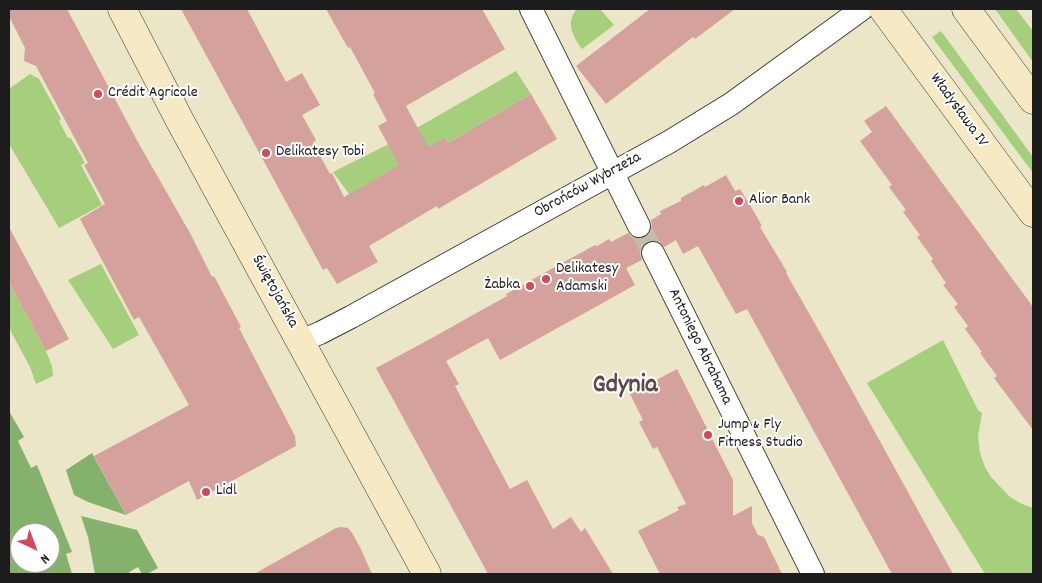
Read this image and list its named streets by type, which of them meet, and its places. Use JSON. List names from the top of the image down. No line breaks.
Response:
{"streets":{"street":["Władysława IV","Obrońców Wybrzeża","Świętojańska","Antoniego Abrahama"]},"crossings":[["Obrońców Wybrzeża","Świętojańska"]],"districts":["Gdynia"],"places":["Crédit Agricole","Delikatesy Tobi","Alior Bank","Delikatesy Adamski","Żabka","Jump & Fly Fitness Studio","Lidl"],"north":"bottom right"}
